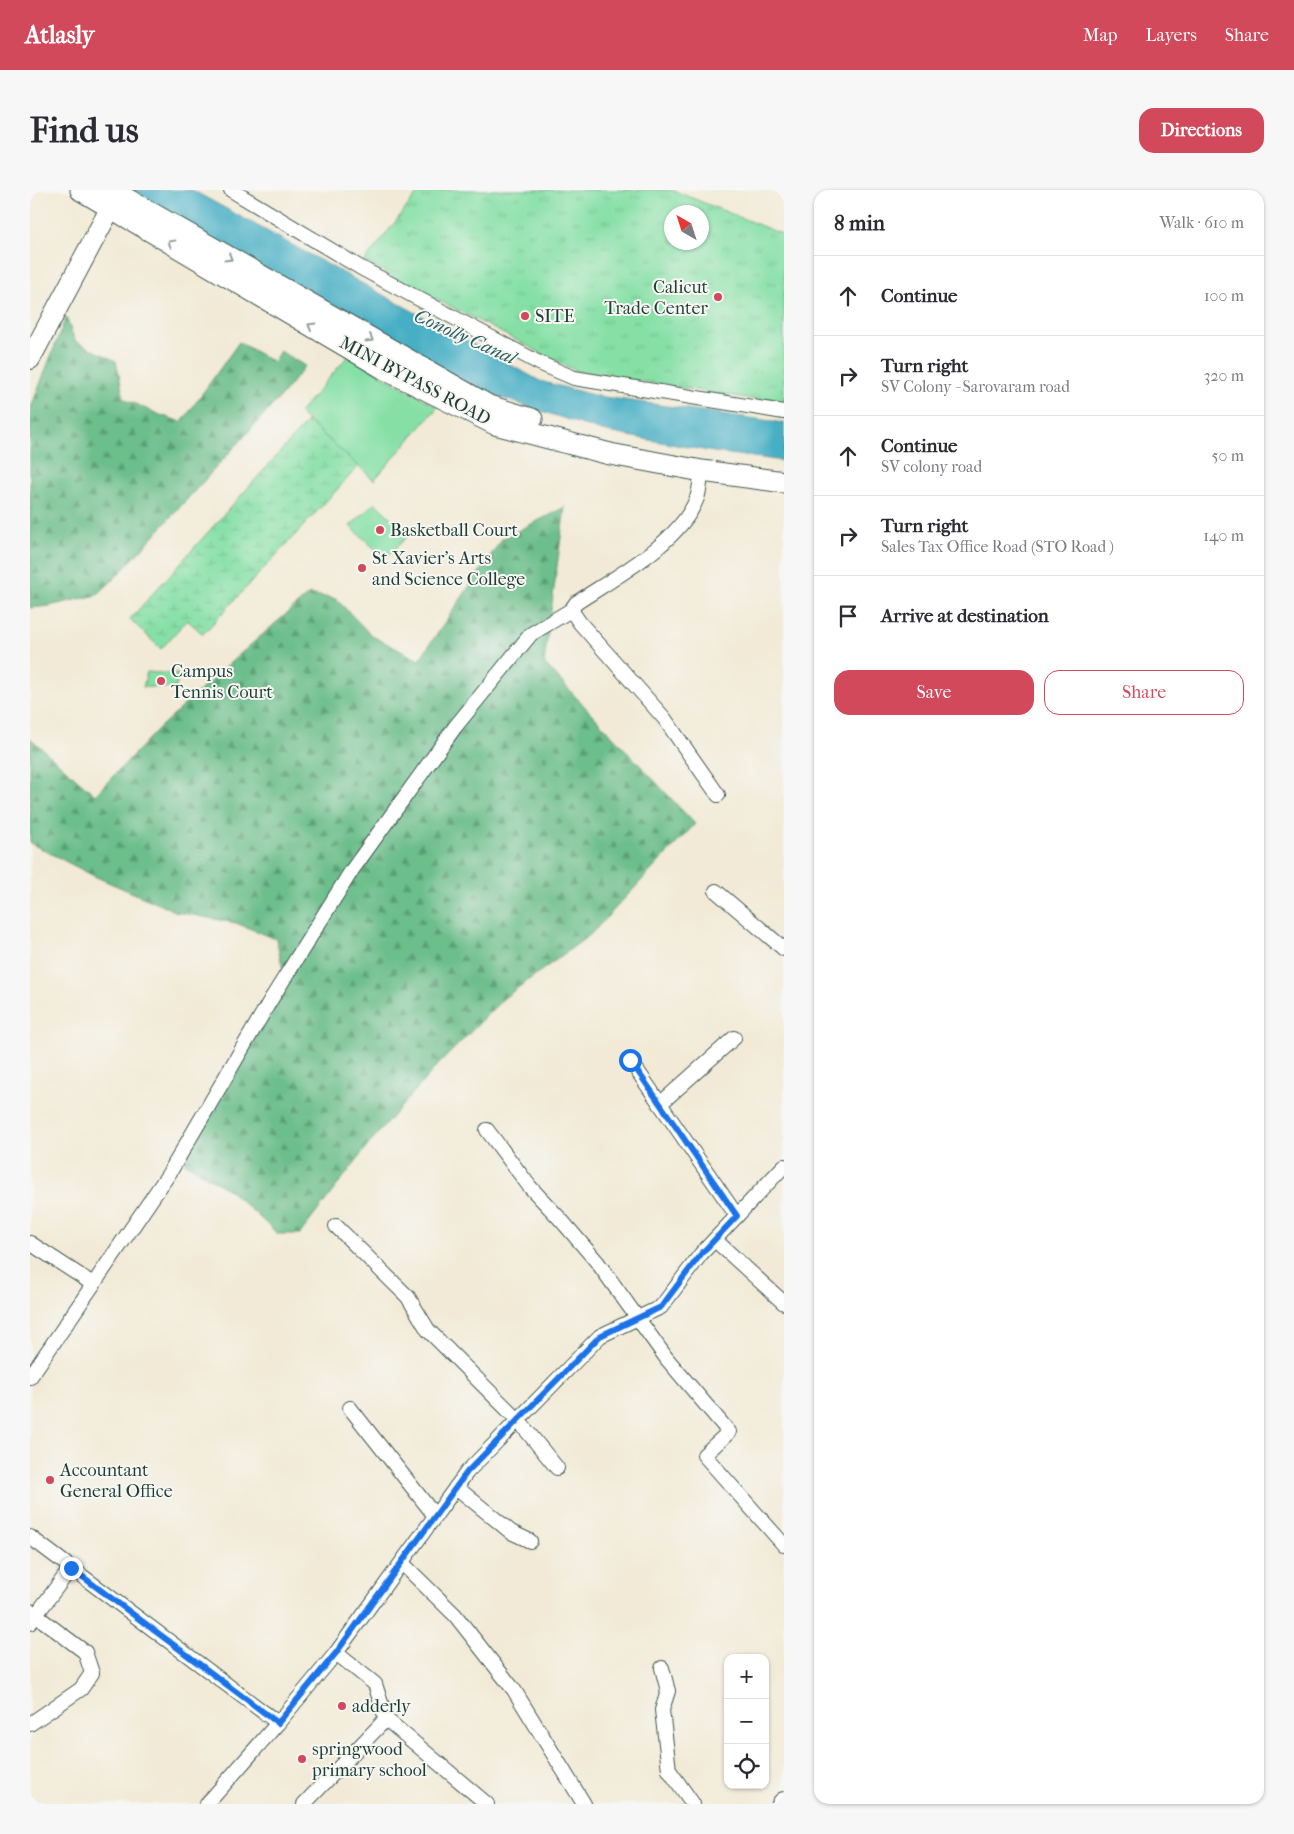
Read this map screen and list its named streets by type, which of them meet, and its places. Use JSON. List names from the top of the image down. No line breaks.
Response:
{"streets":{"main road":["MINI BYPASS ROAD"]},"water":["Conolly Canal"],"places":["Calicut Trade Center","SITE","Basketball Court","St Xavier's Arts and Science College","Campus Tennis Court","Accountant General Office","adderly","springwood primary school"],"north":"top left","page":{"header":"Atlasly","nav":["Map","Layers","Share"],"buttons":["Directions",["Save","Share"]],"title":"Find us","heading":["8 min","Walk · 610 m"],"list":[["Continue","100 m"],["Turn right","SV Colony - Sarovaram road","320 m"],["Continue","SV colony road","50 m"],["Turn right","Sales Tax Office Road (STO Road )","140 m"],"Arrive at destination"],"map_buttons":["+","−"]}}
